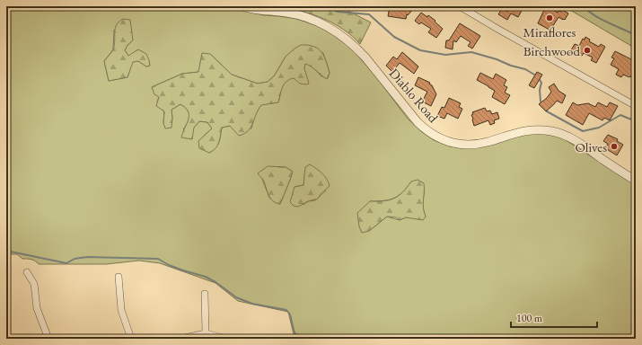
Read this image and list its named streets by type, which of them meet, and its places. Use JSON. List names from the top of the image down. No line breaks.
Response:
{"streets":{"street":["Diablo Road"]},"places":["Miraflores","Birchwood","Olives"],"scale_bar":"100 m"}
